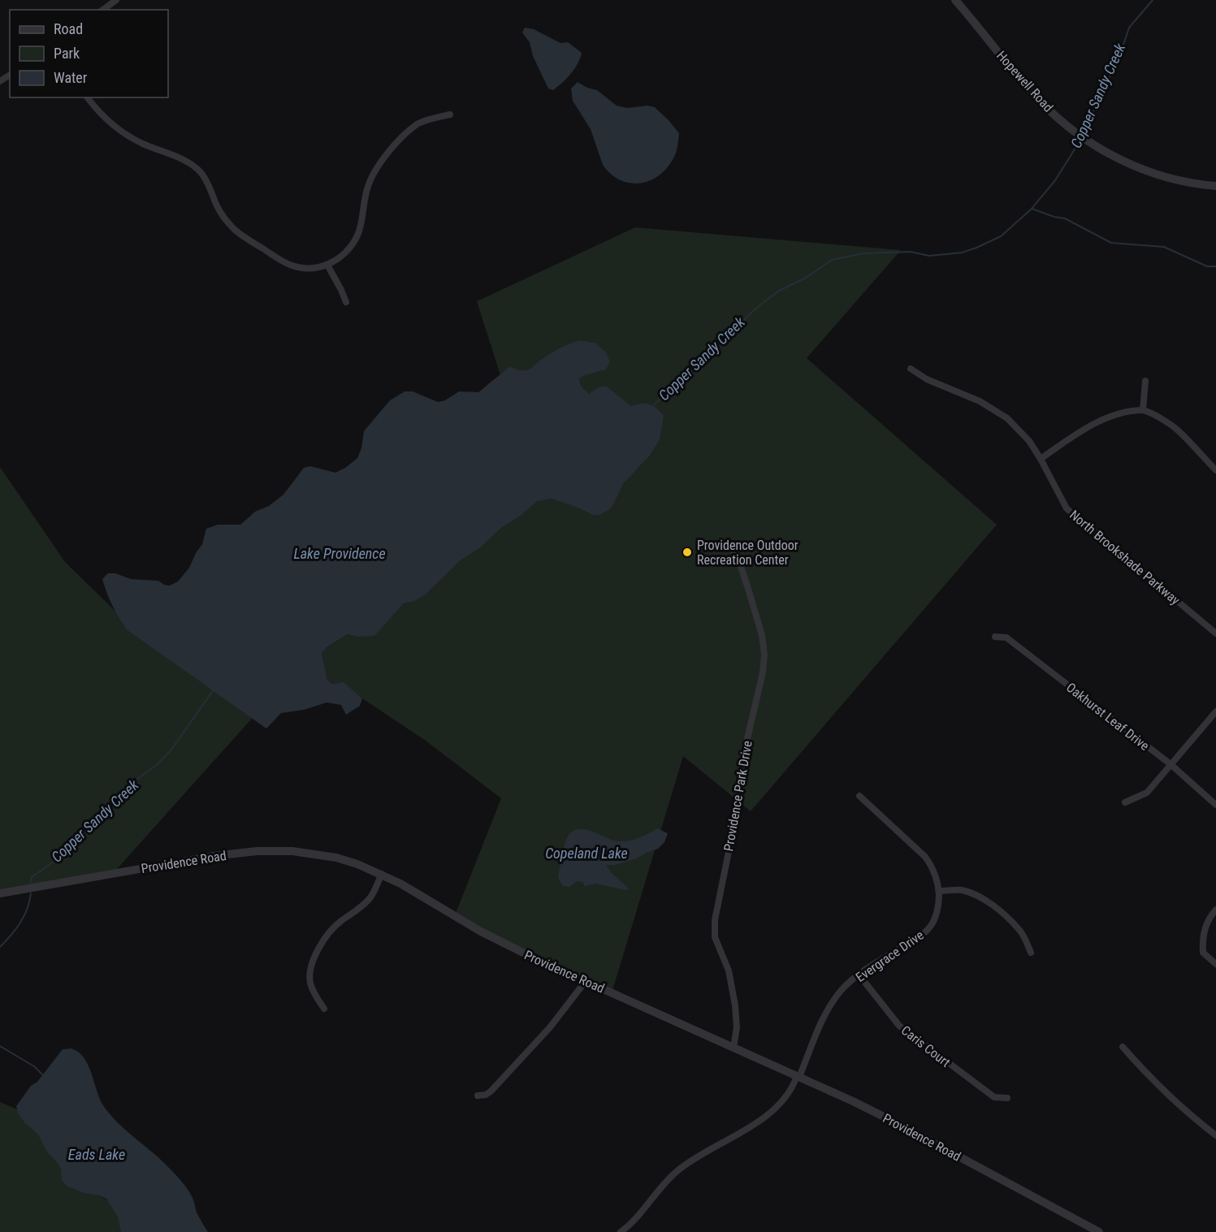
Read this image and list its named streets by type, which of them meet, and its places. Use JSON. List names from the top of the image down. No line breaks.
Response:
{"streets":{"street":["Hopewell Road","North Brookshade Parkway","Oakhurst Leaf Drive","Providence Park Drive","Providence Road","Evergrace Drive","Caris Court"]},"crossings":[["Providence Park Drive","Providence Road"],["Providence Road","Evergrace Drive"],["Evergrace Drive","Caris Court"]],"water":["Copper Sandy Creek","Lake Providence","Copeland Lake","Eads Lake"],"places":["Providence Outdoor Recreation Center"],"legend":["Road","Park","Water"]}
